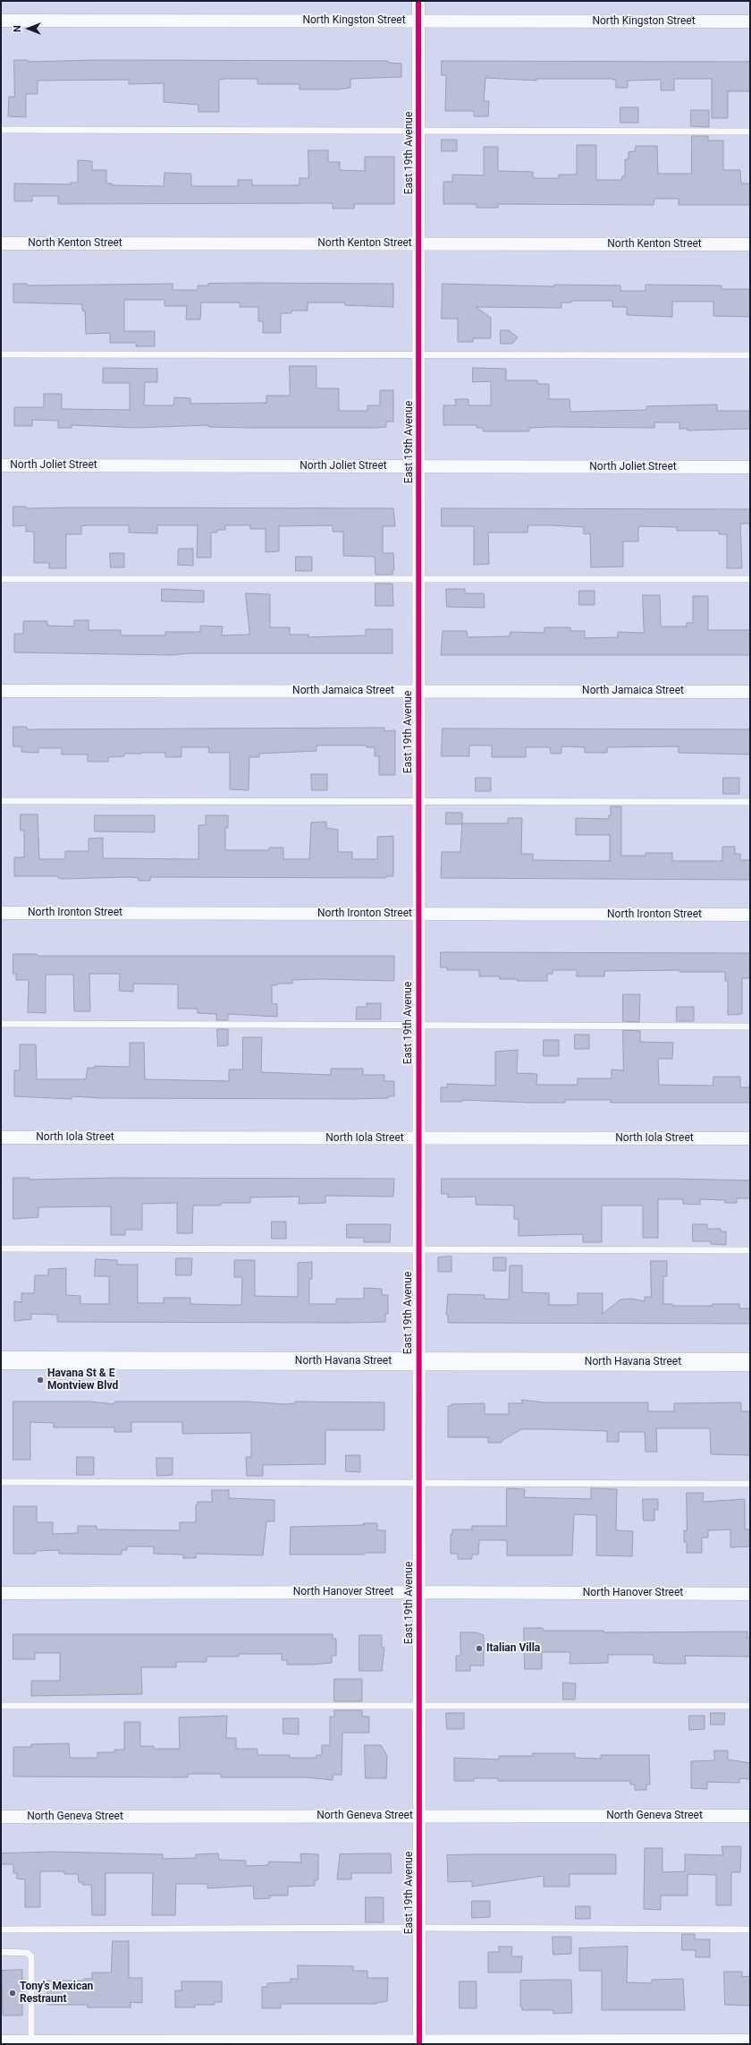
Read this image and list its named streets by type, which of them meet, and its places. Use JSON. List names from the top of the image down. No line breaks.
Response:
{"streets":{"street":["North Kingston Street","East 19th Avenue","North Kenton Street","North Joliet Street","North Jamaica Street","North Ironton Street","North Iola Street","North Havana Street","North Hanover Street","North Geneva Street"]},"crossings":[["North Kingston Street","East 19th Avenue"],["East 19th Avenue","North Kenton Street"],["East 19th Avenue","North Joliet Street"],["East 19th Avenue","North Jamaica Street"],["East 19th Avenue","North Ironton Street"],["East 19th Avenue","North Iola Street"],["East 19th Avenue","North Havana Street"],["East 19th Avenue","North Hanover Street"],["East 19th Avenue","North Geneva Street"]],"places":["Havana St & E Montview Blvd","Italian Villa","Tony's Mexican Restraunt"],"north":"left"}
